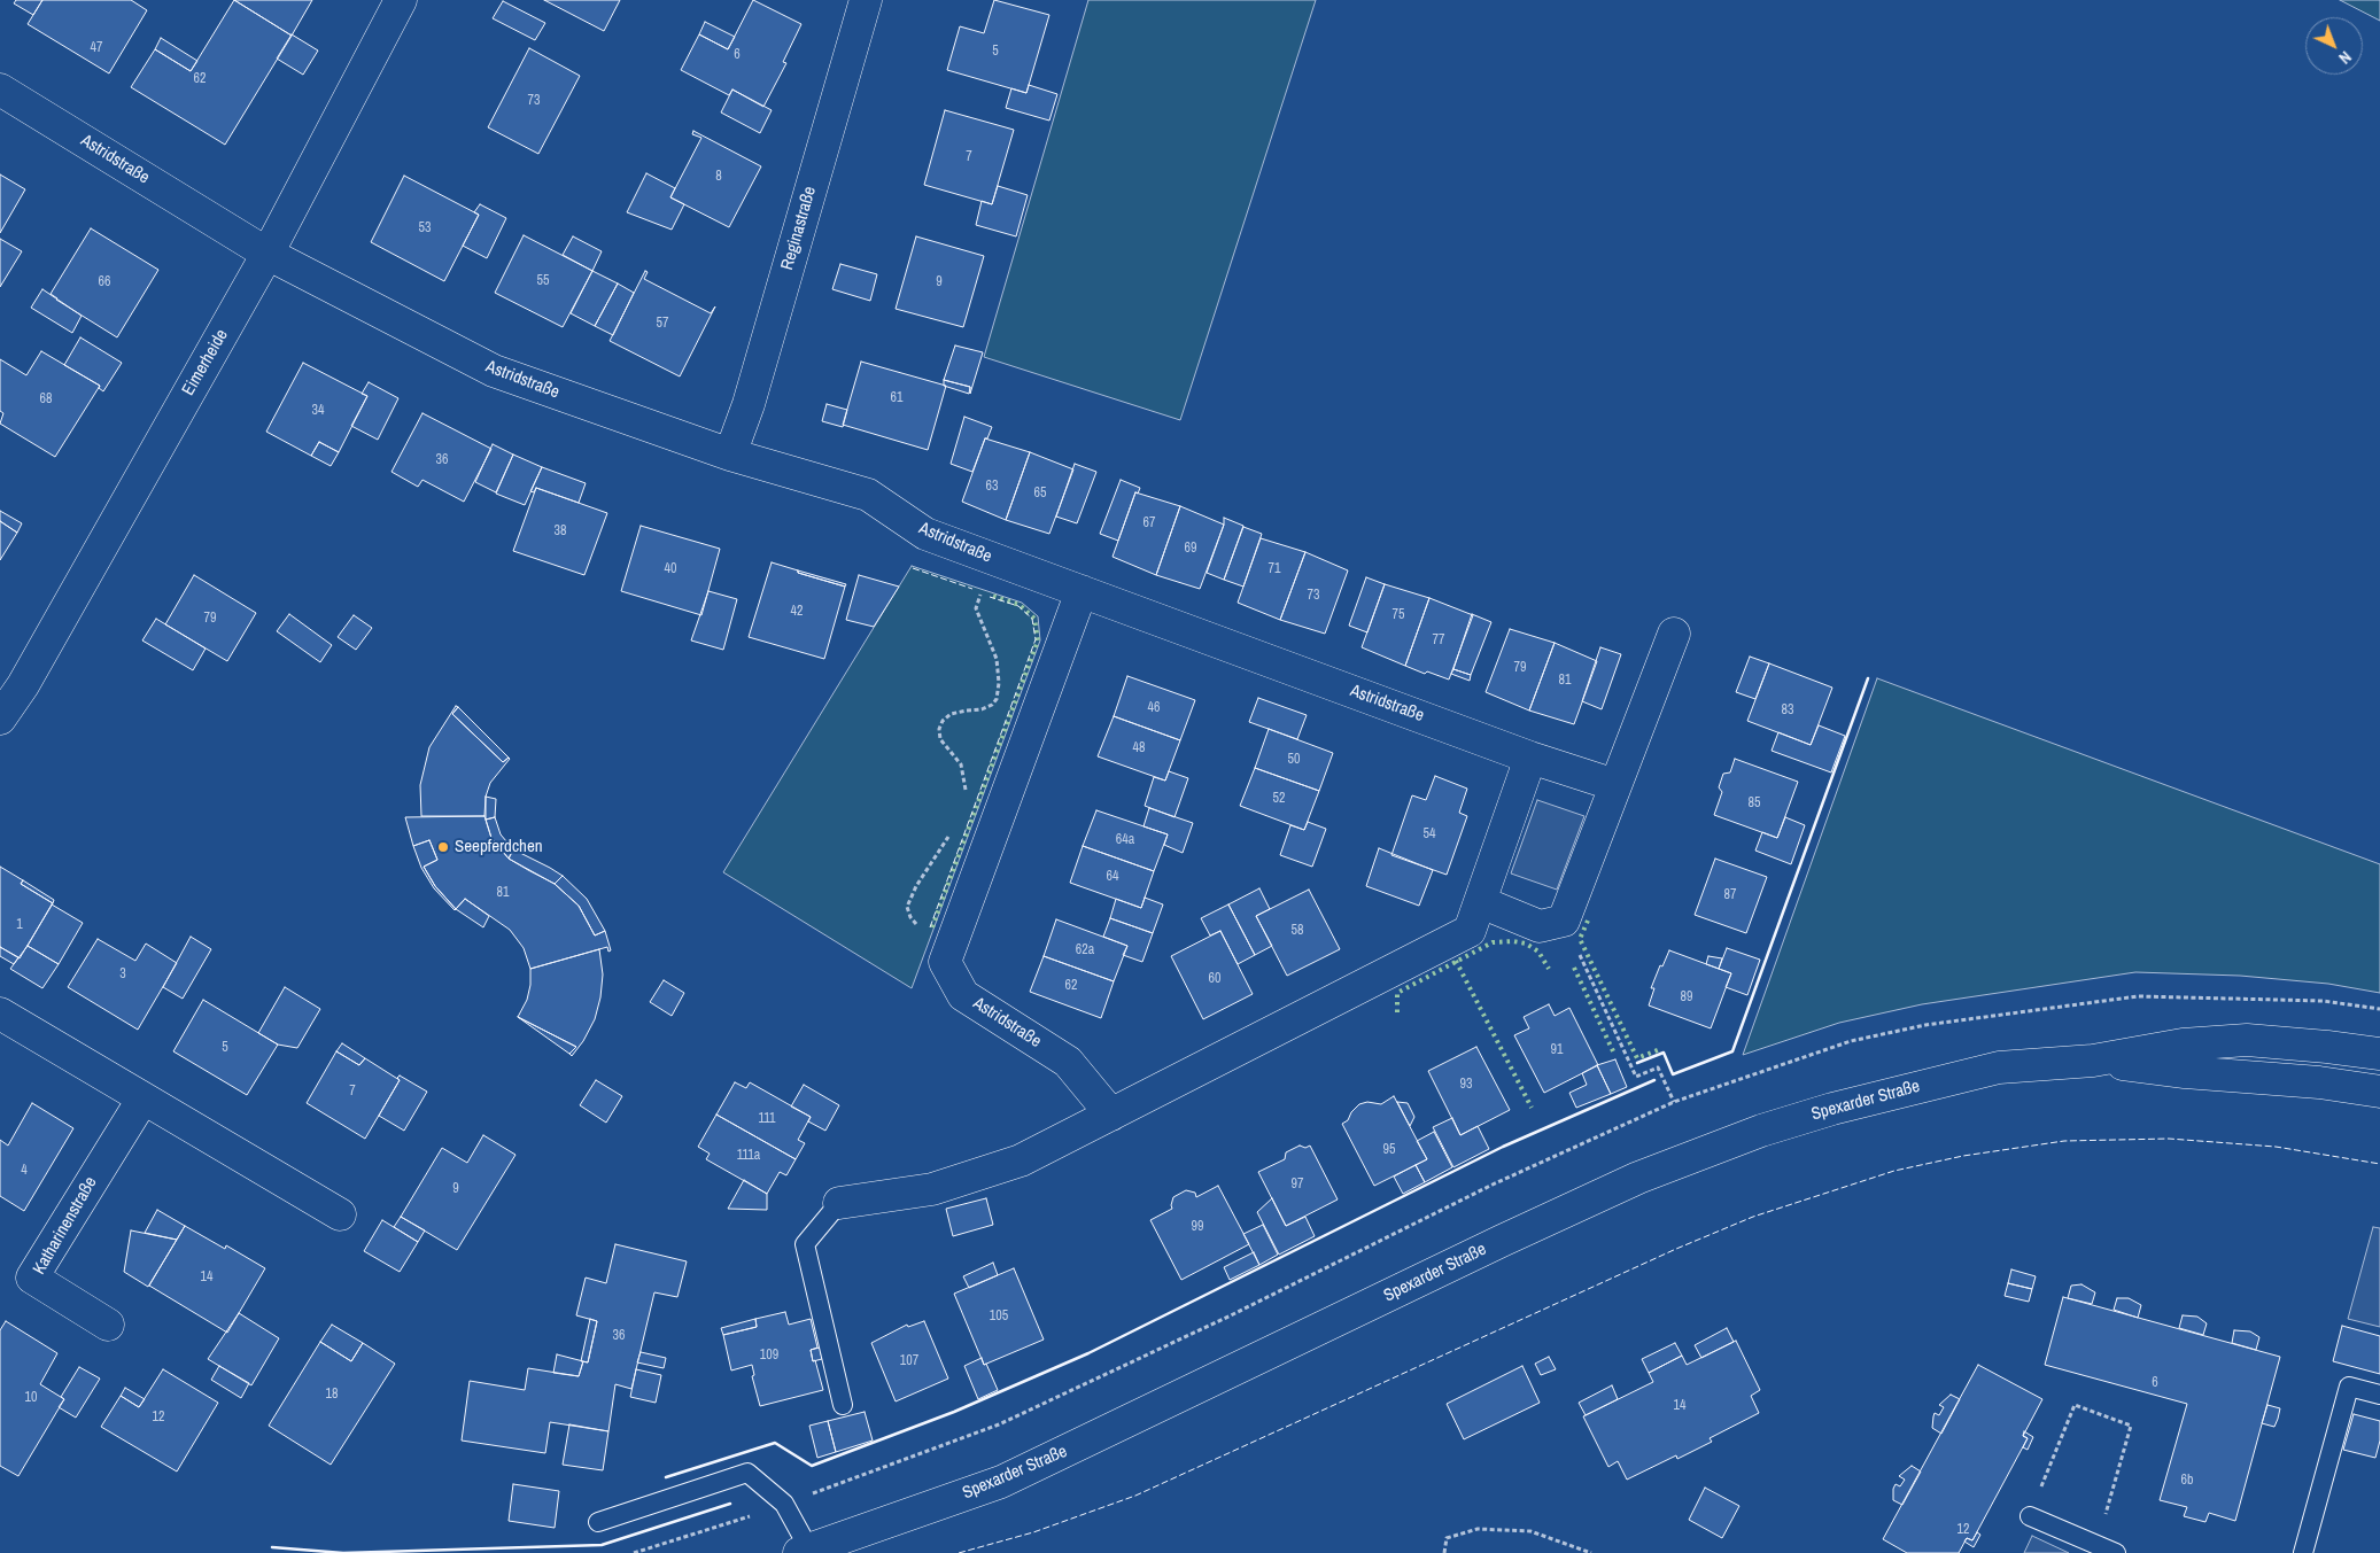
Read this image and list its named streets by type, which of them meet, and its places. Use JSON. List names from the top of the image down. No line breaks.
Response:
{"streets":{"street":["Astridstraße","Reginastraße","Eimerheide","Spexarder Straße","Katharinenstraße"]},"crossings":[["Astridstraße","Reginastraße"],["Astridstraße","Eimerheide"]],"places":["Seepferdchen"],"house_numbers":["47","5","6","62","73","7","8","53","55","66","9","57","61","68","34","36","63","65","67","38","69","40","71","73","42","75","79","77","79","81","46","83","48","50","52","85","54","64a","64","81","87","1","58","62a","3","60","62","89","5","91","93","7","111","95","111a","4","97","9","99","14","105","36","109","107","6","18","10","14","12","6b","12"],"north":"bottom right"}
